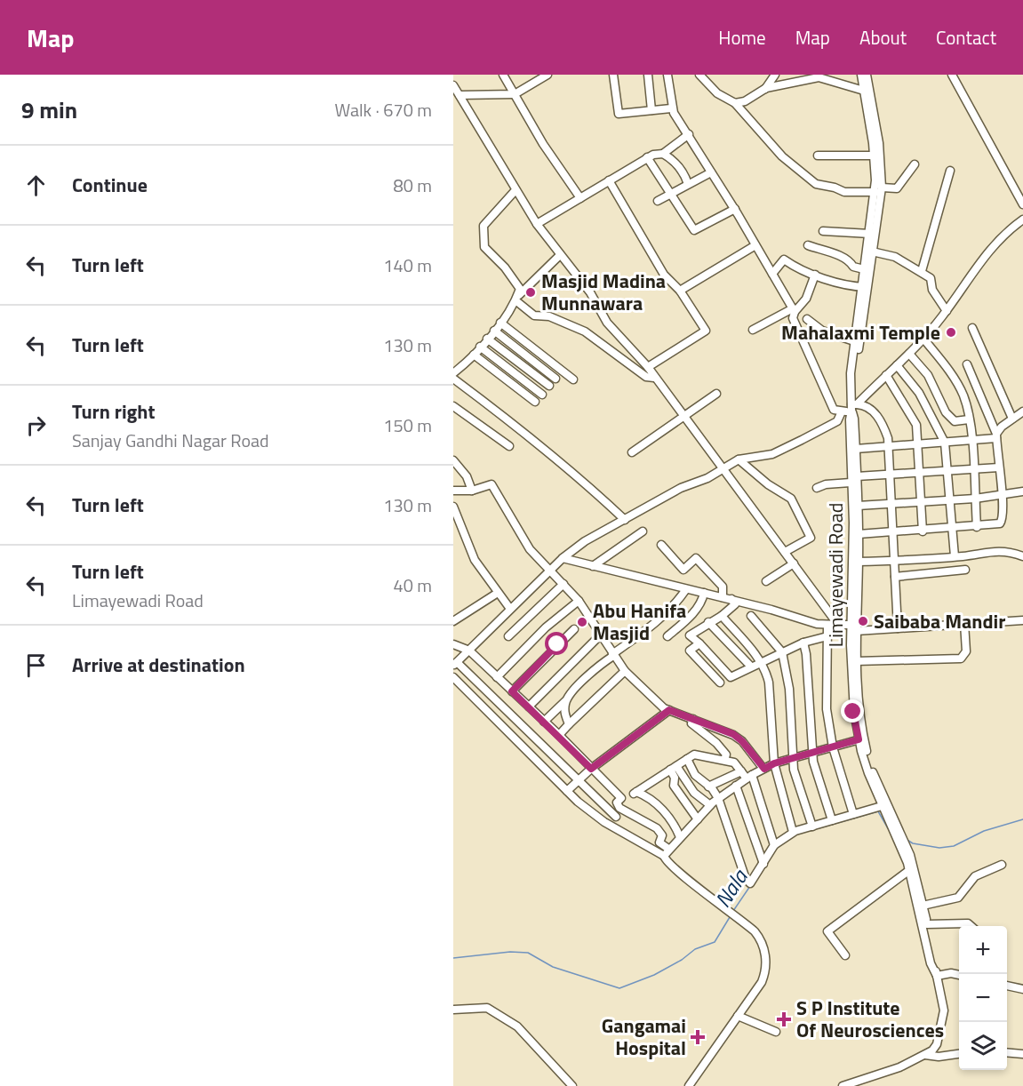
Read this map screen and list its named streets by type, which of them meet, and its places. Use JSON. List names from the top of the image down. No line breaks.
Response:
{"streets":{"street":["Limayewadi Road"]},"water":["Nala"],"places":{"other":["Masjid Madina Munnawara","Mahalaxmi Temple","Saibaba Mandir","Abu Hanifa Masjid"],"health":["S P Institute Of Neurosciences","Gangamai Hospital"]},"page":{"header":"Map","nav":["Home","Map","About","Contact"],"heading":["9 min","Walk · 670 m"],"list":[["Continue","80 m"],["Turn left","140 m"],["Turn left","130 m"],["Turn right","Sanjay Gandhi Nagar Road","150 m"],["Turn left","130 m"],["Turn left","Limayewadi Road","40 m"],"Arrive at destination"],"map_buttons":["+","−"]}}
